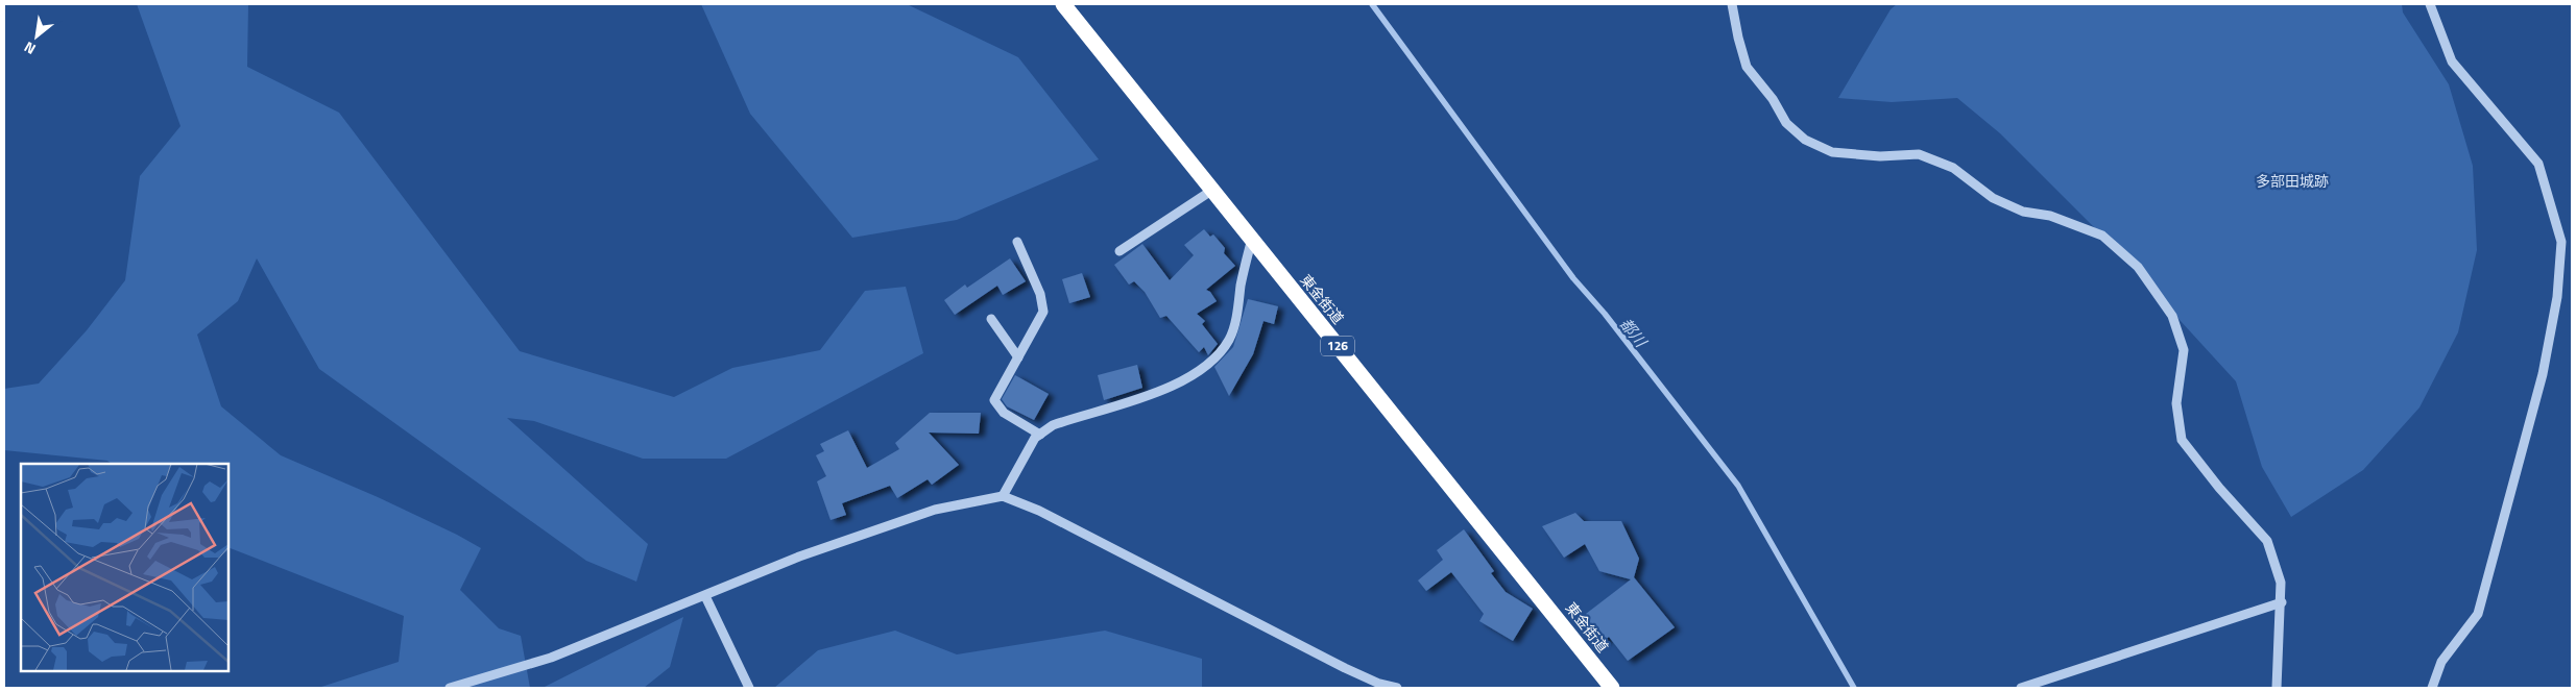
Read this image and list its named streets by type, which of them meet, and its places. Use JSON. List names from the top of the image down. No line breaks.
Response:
{"streets":{"highway":["東金街道","126"]},"water":["都川"],"parks":["多部田城跡"],"north":"bottom left"}
